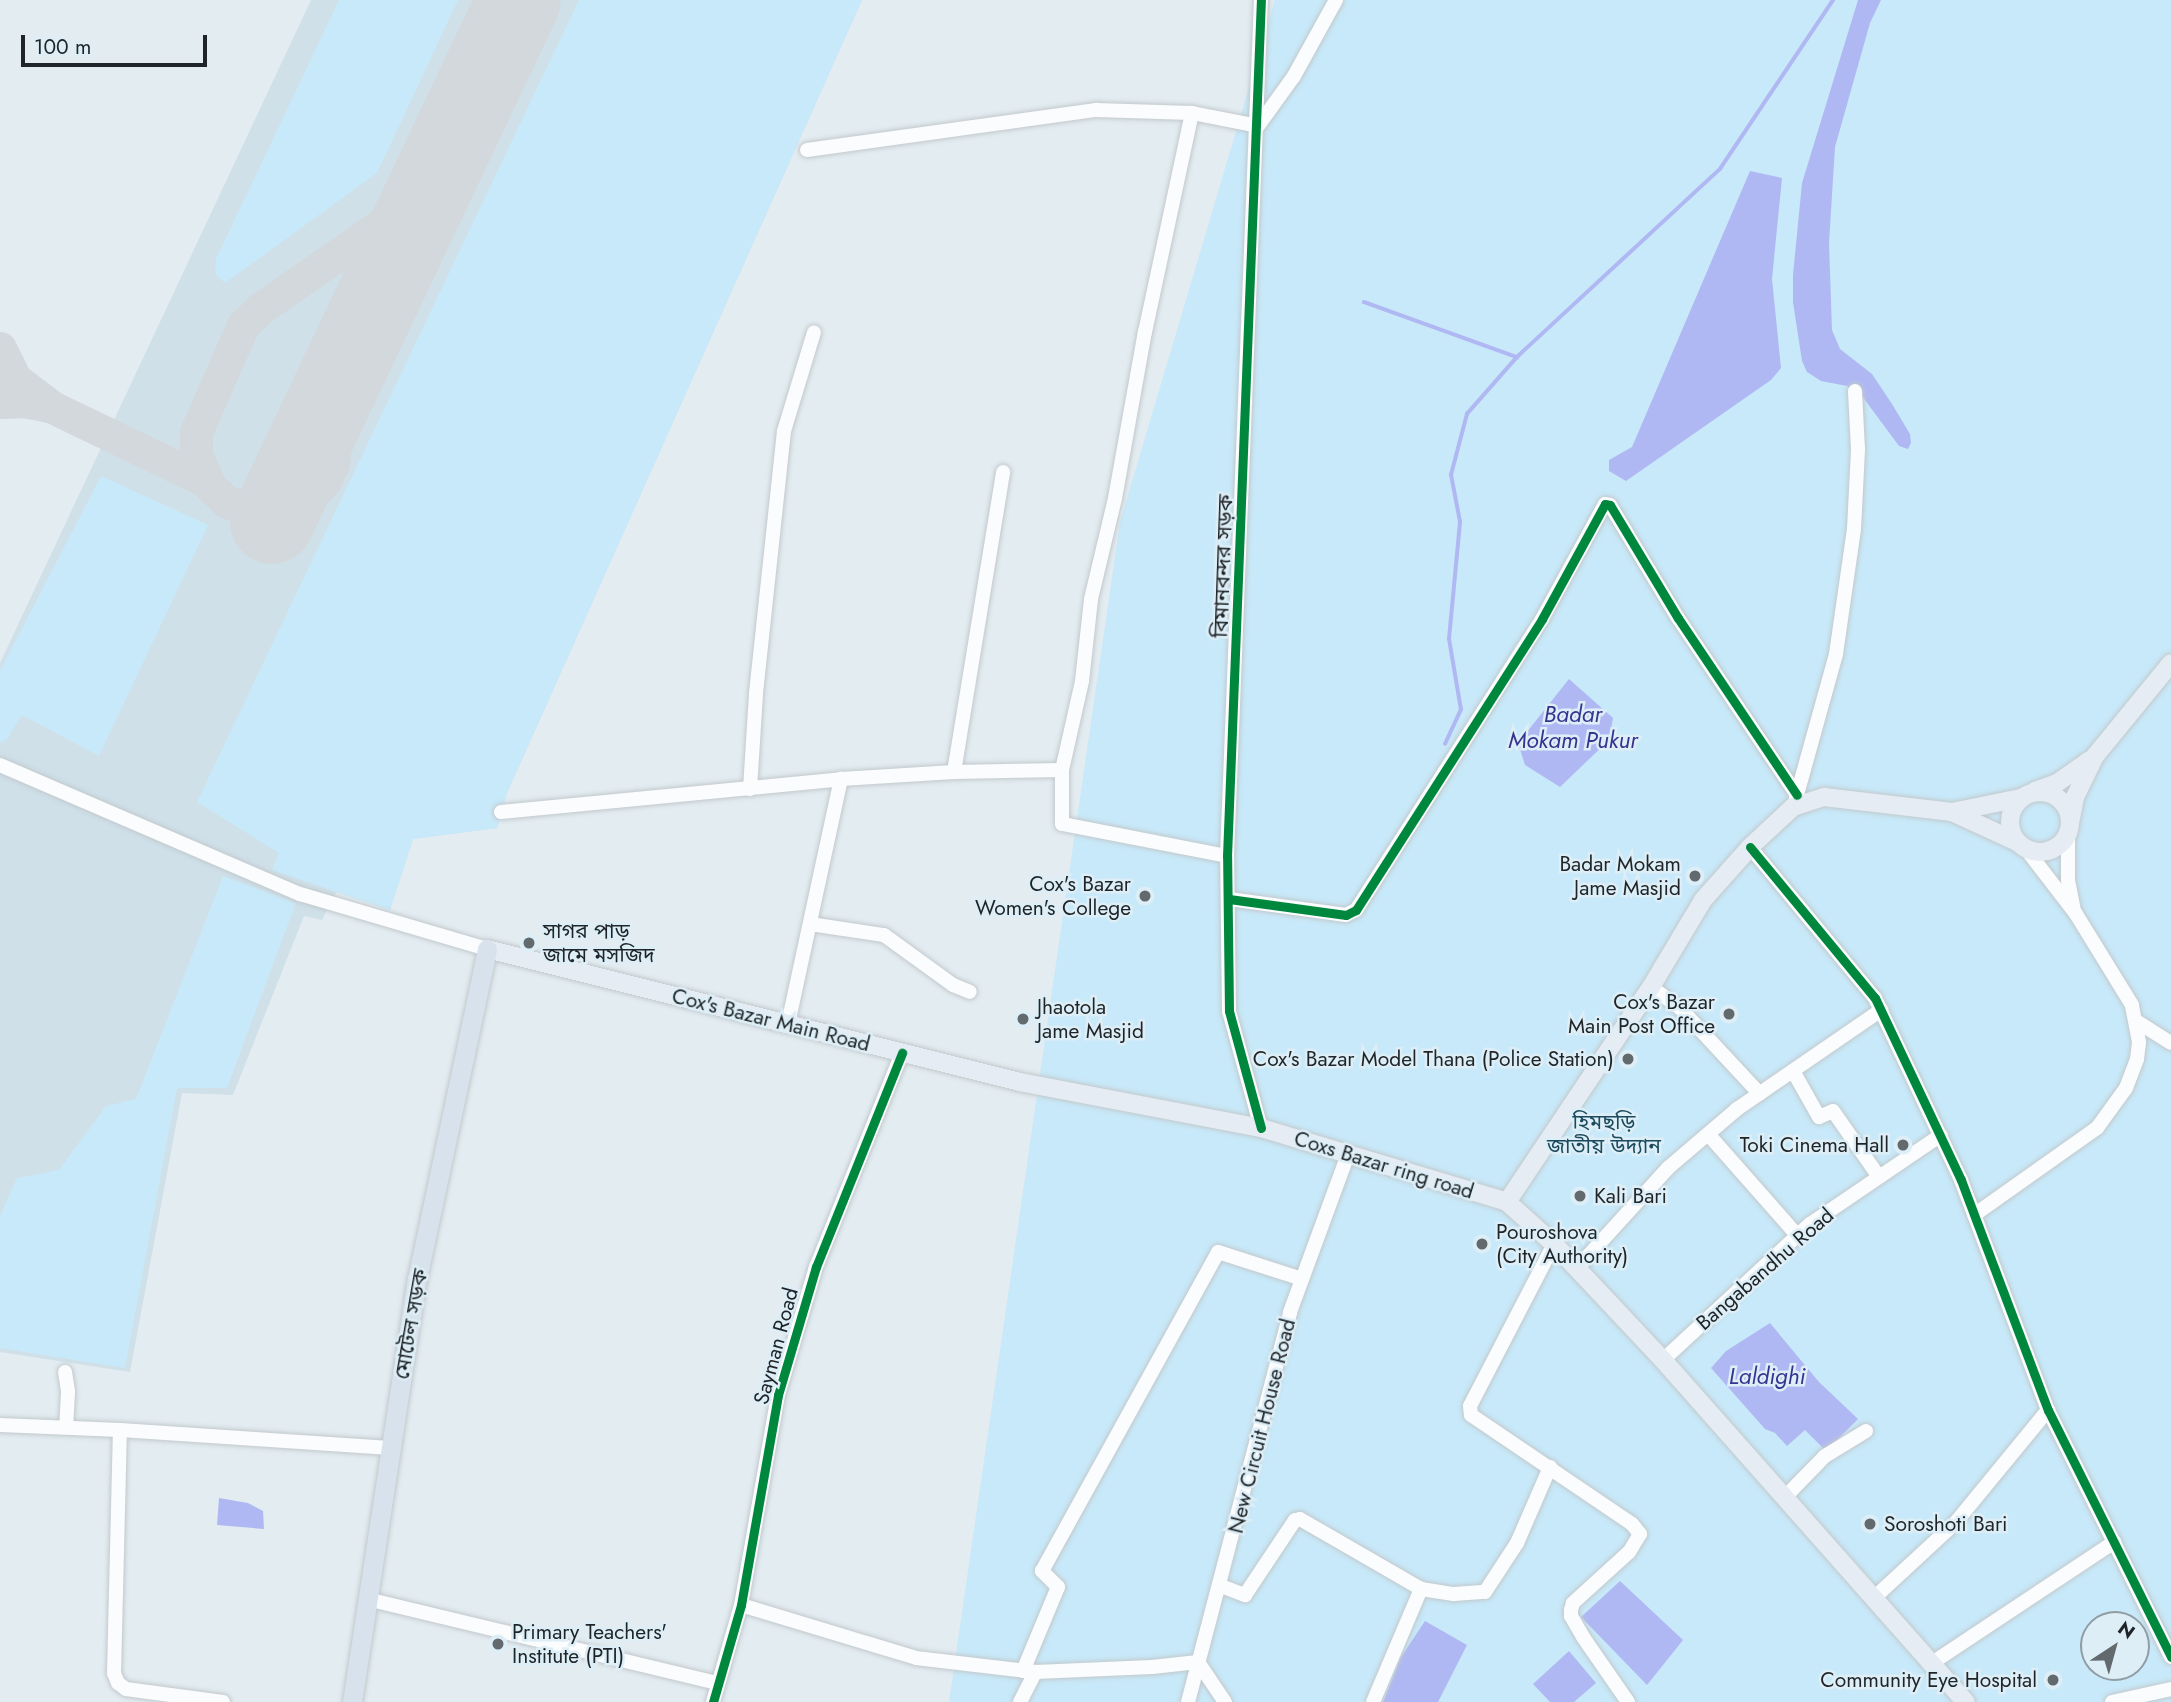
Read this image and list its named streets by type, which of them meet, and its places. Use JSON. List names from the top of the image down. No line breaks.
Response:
{"streets":{"highway":["মোটেল সড়ক"],"main road":["Cox's Bazar Main Road","Coxs Bazar ring road"],"street":["বিমানবন্দর সড়ক","Bangabandhu Road","Sayman Road","New Circuit House Road"]},"crossings":[["বিমানবন্দর সড়ক","Cox's Bazar Main Road"],["বিমানবন্দর সড়ক","Coxs Bazar ring road"],["Cox's Bazar Main Road","Coxs Bazar ring road"],["Cox's Bazar Main Road","মোটেল সড়ক"],["Cox's Bazar Main Road","Sayman Road"],["Coxs Bazar ring road","New Circuit House Road"]],"water":["Badar Mokam Pukur","Laldighi"],"parks":["হিমছড়ি জাতীয় উদ্যান"],"places":["Badar Mokam Jame Masjid","Cox's Bazar Women's College","সাগর পাড় জামে মসজিদ","Cox's Bazar Main Post Office","Jhaotola Jame Masjid","Cox's Bazar Model Thana (Police Station)","Toki Cinema Hall","Kali Bari","Pouroshova (City Authority)","Soroshoti Bari","Primary Teachers' Institute (PTI)","Community Eye Hospital"],"scale_bar":"100 m","north":"top right"}
